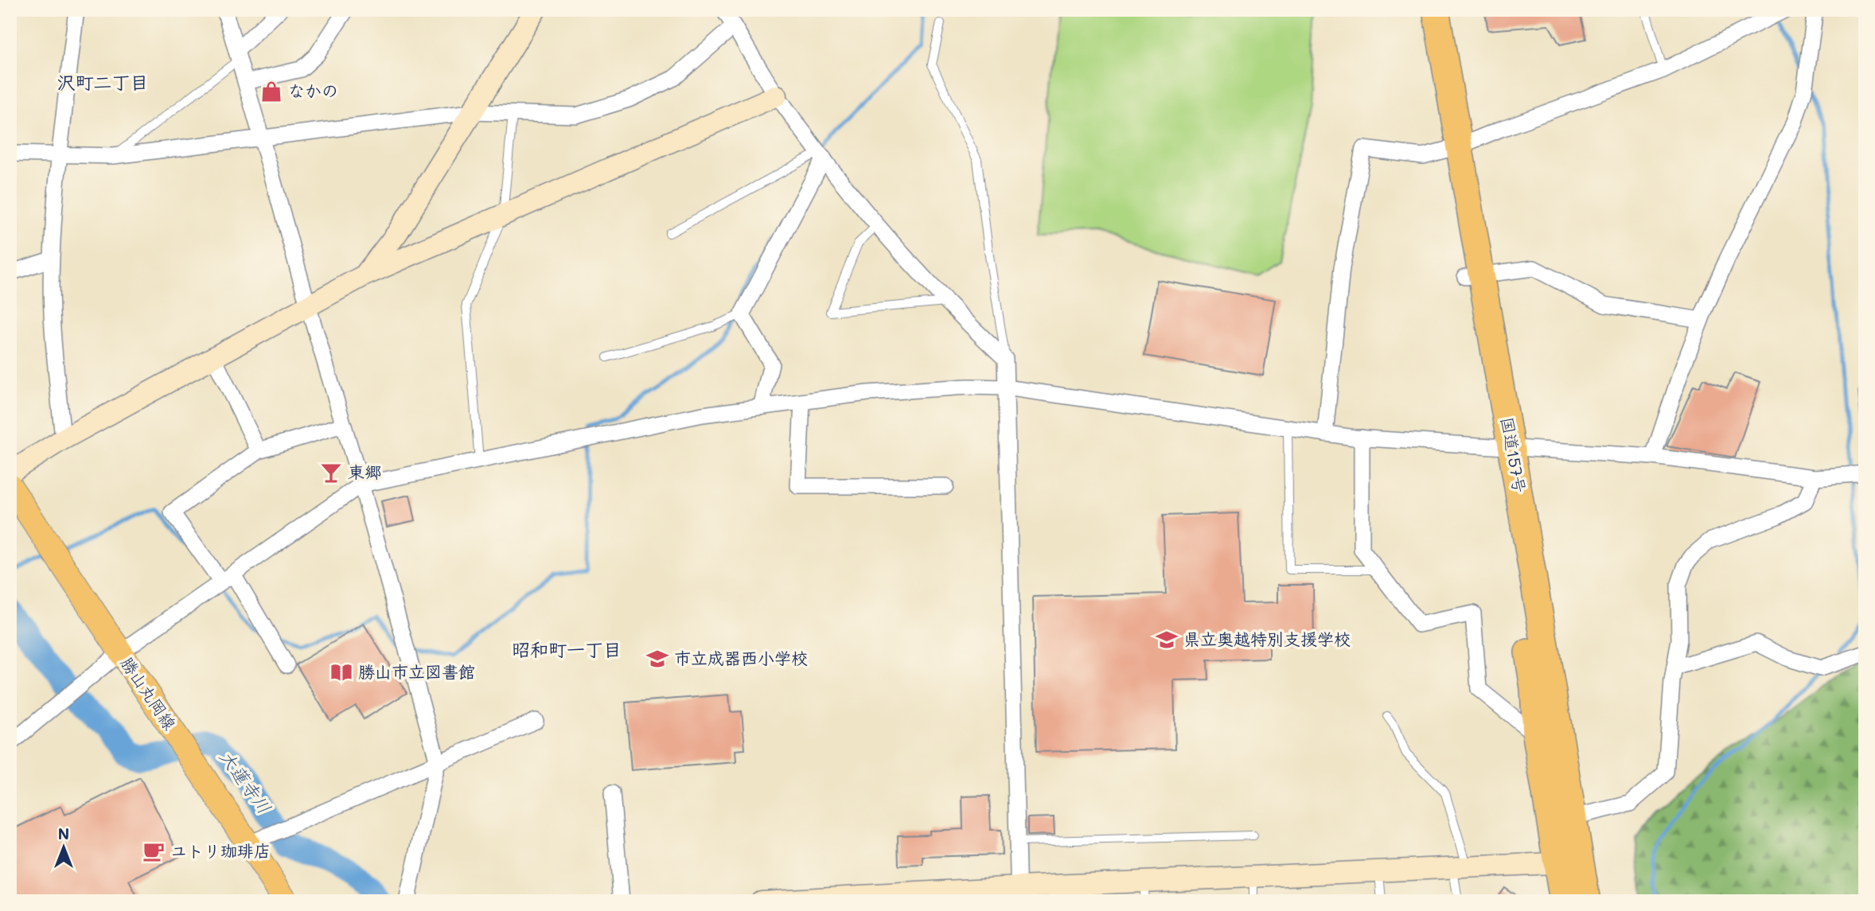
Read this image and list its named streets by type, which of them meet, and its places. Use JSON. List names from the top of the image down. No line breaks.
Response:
{"streets":{"highway":["国道157号"],"main road":["勝山丸岡線"]},"districts":["沢町二丁目","昭和町一丁目"],"water":["大蓮寺川"],"places":{"shop":["なかの"],"bar":["東郷"],"school or university":["県立奥越特別支援学校","市立成器西小学校"],"library":["勝山市立図書館"],"cafe":["ユトリ珈琲店"]},"north":"top"}
